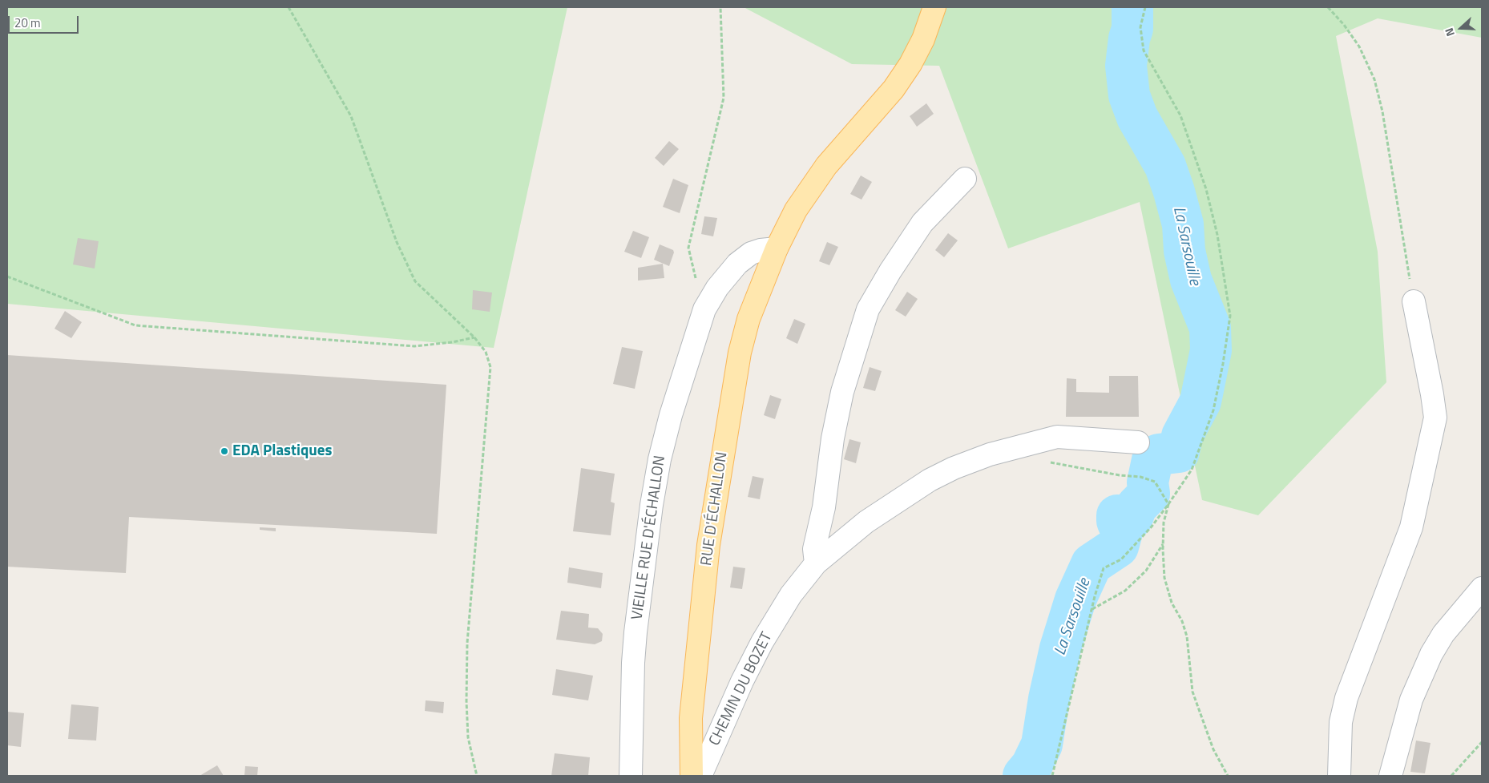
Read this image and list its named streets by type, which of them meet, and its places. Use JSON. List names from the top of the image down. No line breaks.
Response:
{"streets":{"main road":["RUE D'ÉCHALLON"],"street":["VIEILLE RUE D'ÉCHALLON","CHEMIN DU BOZET"]},"crossings":[["RUE D'ÉCHALLON","VIEILLE RUE D'ÉCHALLON"]],"water":["La Sarsouille"],"places":["EDA Plastiques"],"scale_bar":"20 m","north":"left"}
